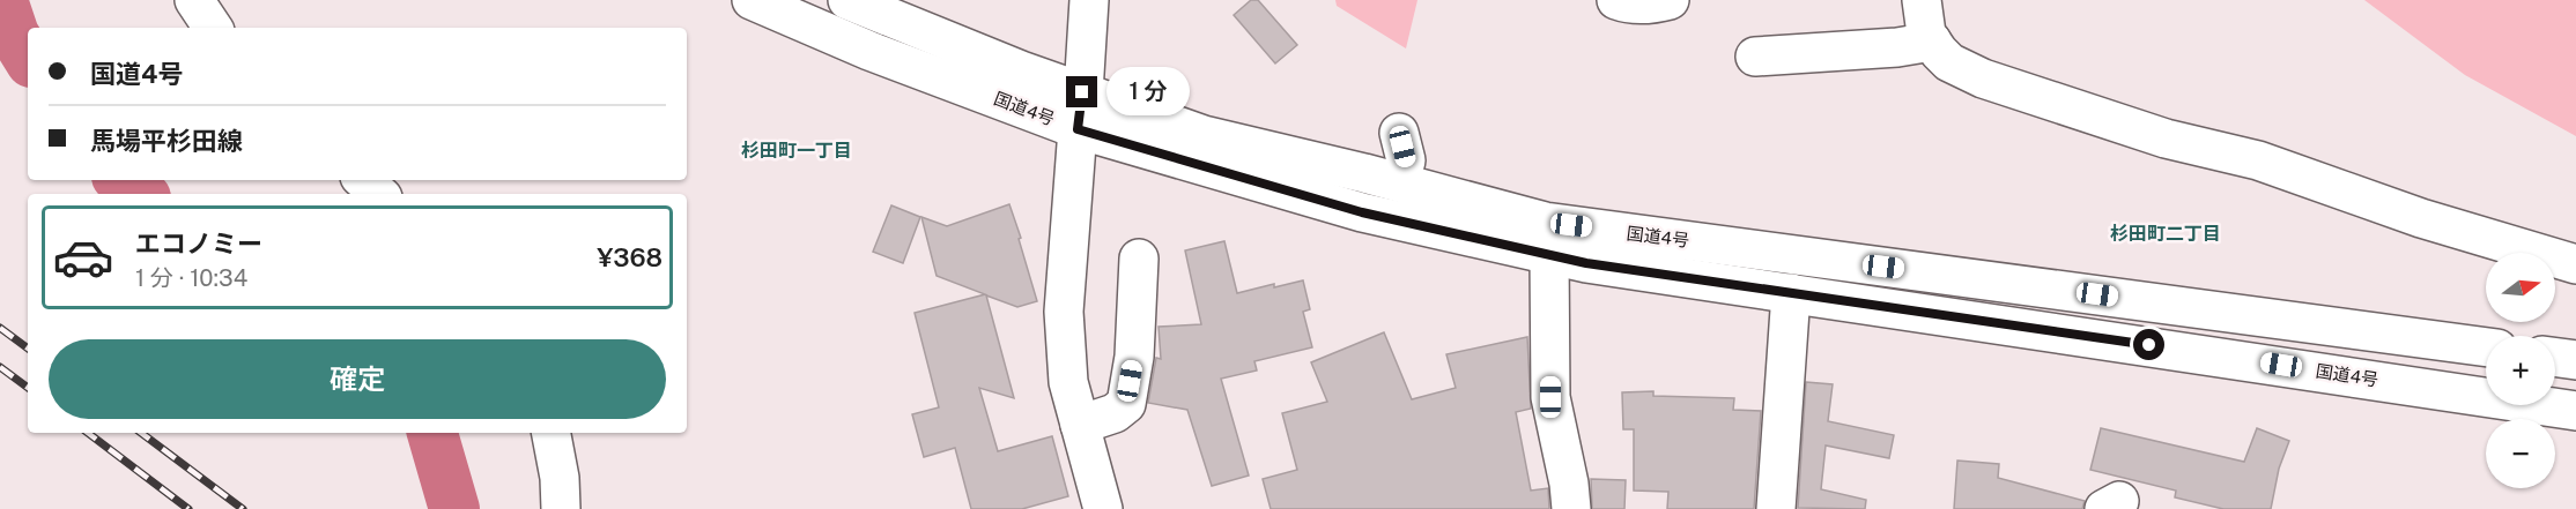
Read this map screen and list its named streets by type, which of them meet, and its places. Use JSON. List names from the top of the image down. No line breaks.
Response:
{"streets":{"main road":["国道4号"]},"districts":["杉田町一丁目","杉田町二丁目"],"north":"right","page":{"banner":["国道4号","馬場平杉田線"],"bubble":"1 分","list":[{"name":"エコノミー","note":"1 分 · 10:34","value":"¥368"}],"map_buttons":["+","−"],"buttons":"確定"}}
